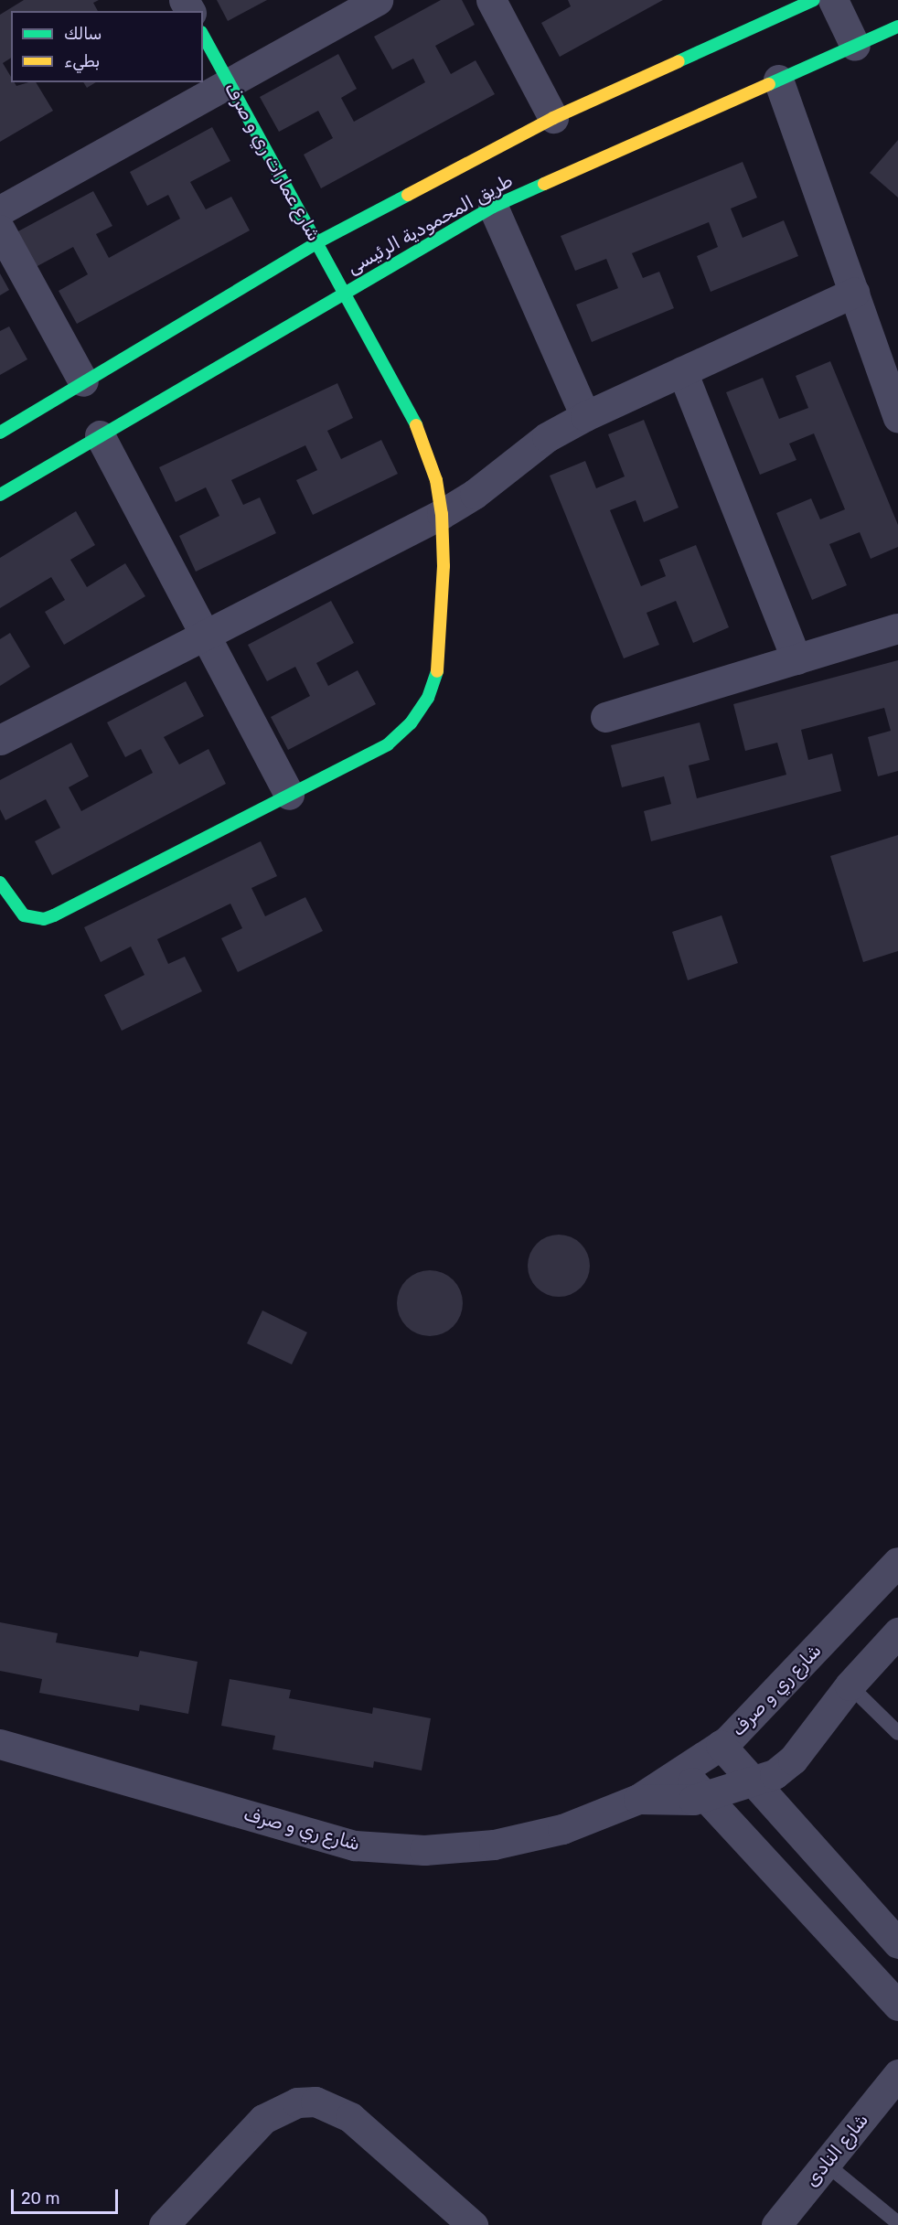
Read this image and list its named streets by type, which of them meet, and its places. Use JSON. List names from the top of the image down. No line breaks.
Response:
{"streets":{"street":["شارع عمارات ري و صرف","طريق المحمودية الرئيسى","شارع ري و صرف","شارع النادى"]},"crossings":[["شارع عمارات ري و صرف","طريق المحمودية الرئيسى"]],"legend":["سالك","بطيء"],"scale_bar":"20 m"}
